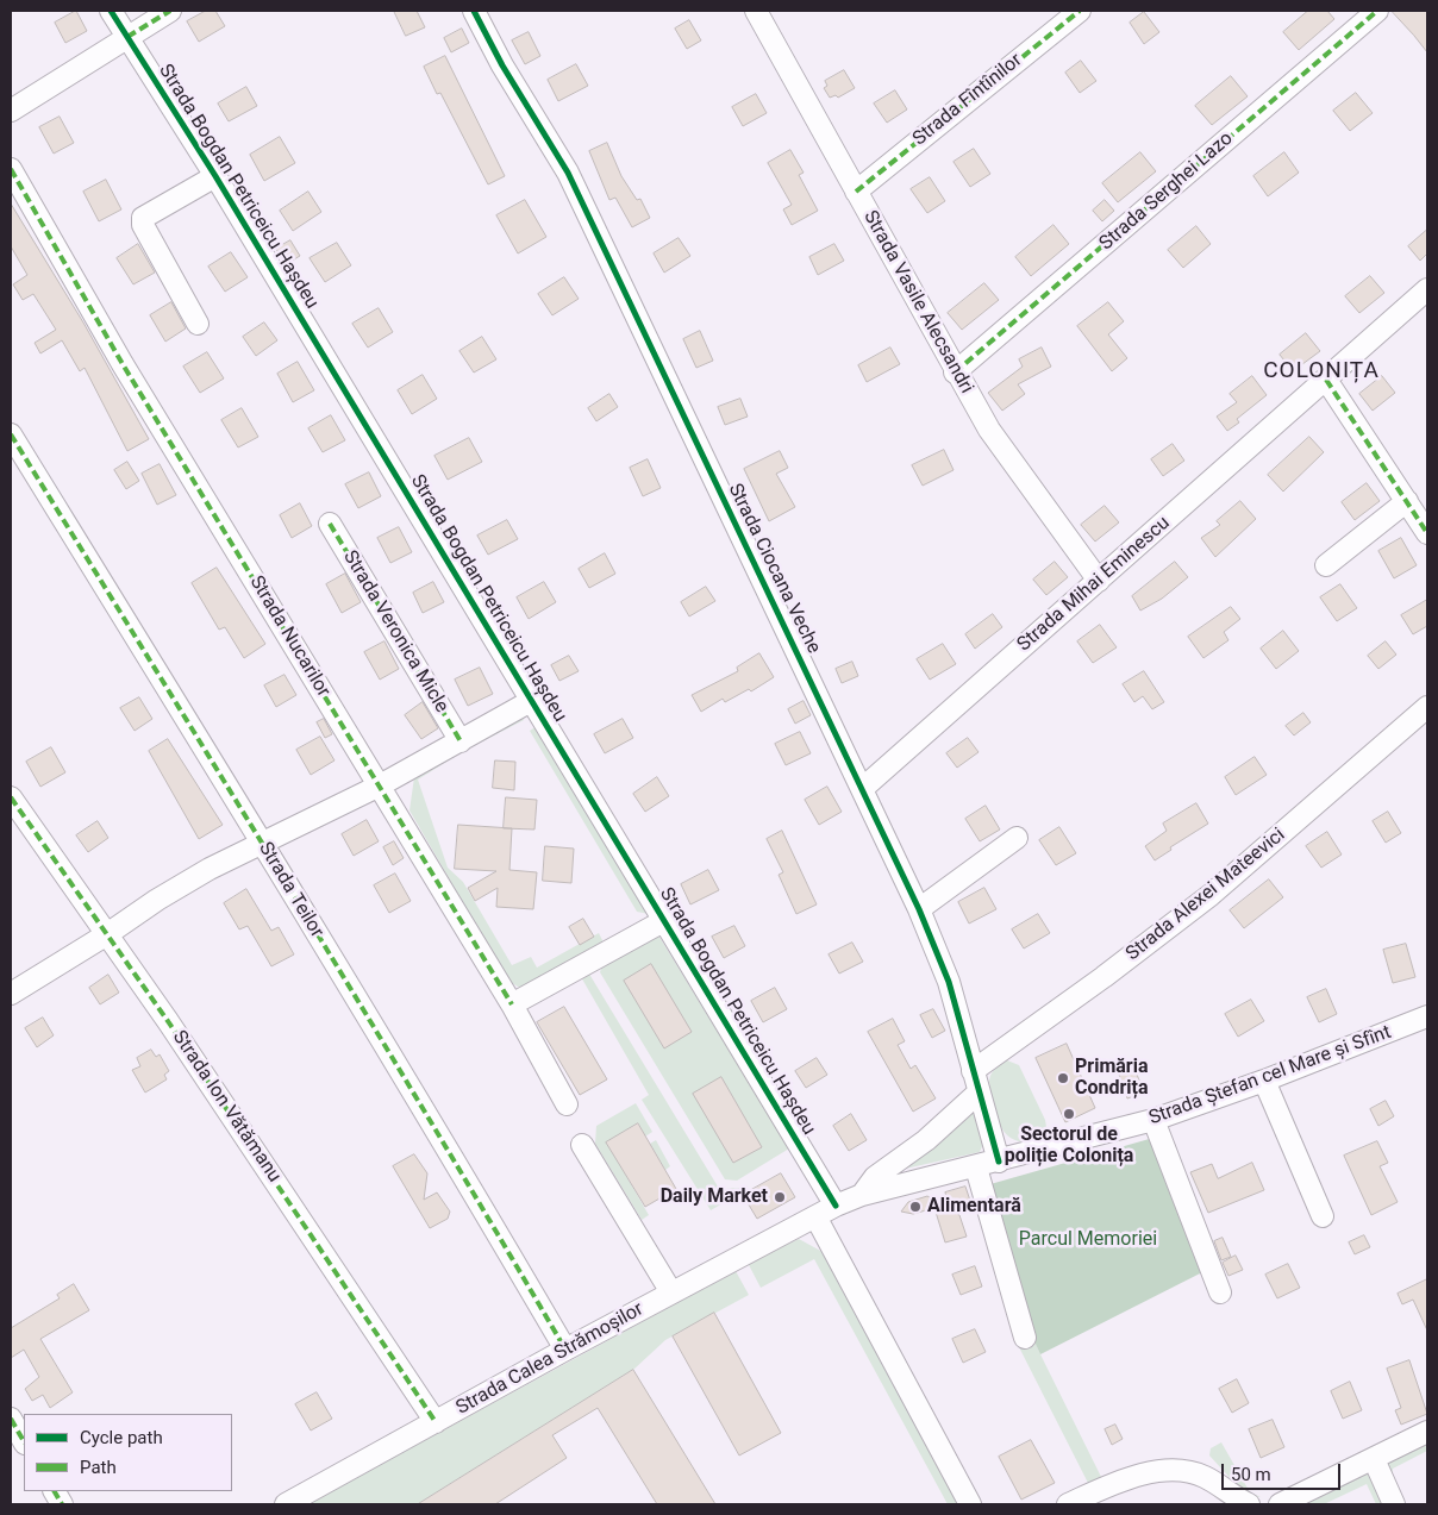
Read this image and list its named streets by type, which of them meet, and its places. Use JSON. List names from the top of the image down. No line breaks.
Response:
{"streets":{"street":["Strada Fîntînilor","Strada Bogdan Petriceicu Hașdeu","Strada Serghei Lazo","Strada Vasile Alecsandri","Strada Ciocana Veche","Strada Mihai Eminescu","Strada Veronica Micle","Strada Nucarilor","Strada Teilor","Strada Alexei Mateevici","Strada Ștefan cel Mare și Sfînt","Strada Ion Vătămanu","Strada Calea Strămoșilor"]},"crossings":[["Strada Fîntînilor","Strada Vasile Alecsandri"],["Strada Bogdan Petriceicu Hașdeu","Strada Ștefan cel Mare și Sfînt"],["Strada Serghei Lazo","Strada Vasile Alecsandri"],["Strada Vasile Alecsandri","Strada Mihai Eminescu"],["Strada Ciocana Veche","Strada Mihai Eminescu"],["Strada Ciocana Veche","Strada Alexei Mateevici"],["Strada Ciocana Veche","Strada Ștefan cel Mare și Sfînt"],["Strada Teilor","Strada Calea Strămoșilor"],["Strada Ștefan cel Mare și Sfînt","Strada Calea Strămoșilor"],["Strada Ion Vătămanu","Strada Calea Strămoșilor"]],"districts":["COLONIȚA"],"parks":["Parcul Memoriei"],"places":["Primăria Condrița","Sectorul de poliție Colonița","Daily Market","Alimentară"],"legend":["Cycle path","Path"],"scale_bar":"50 m"}
